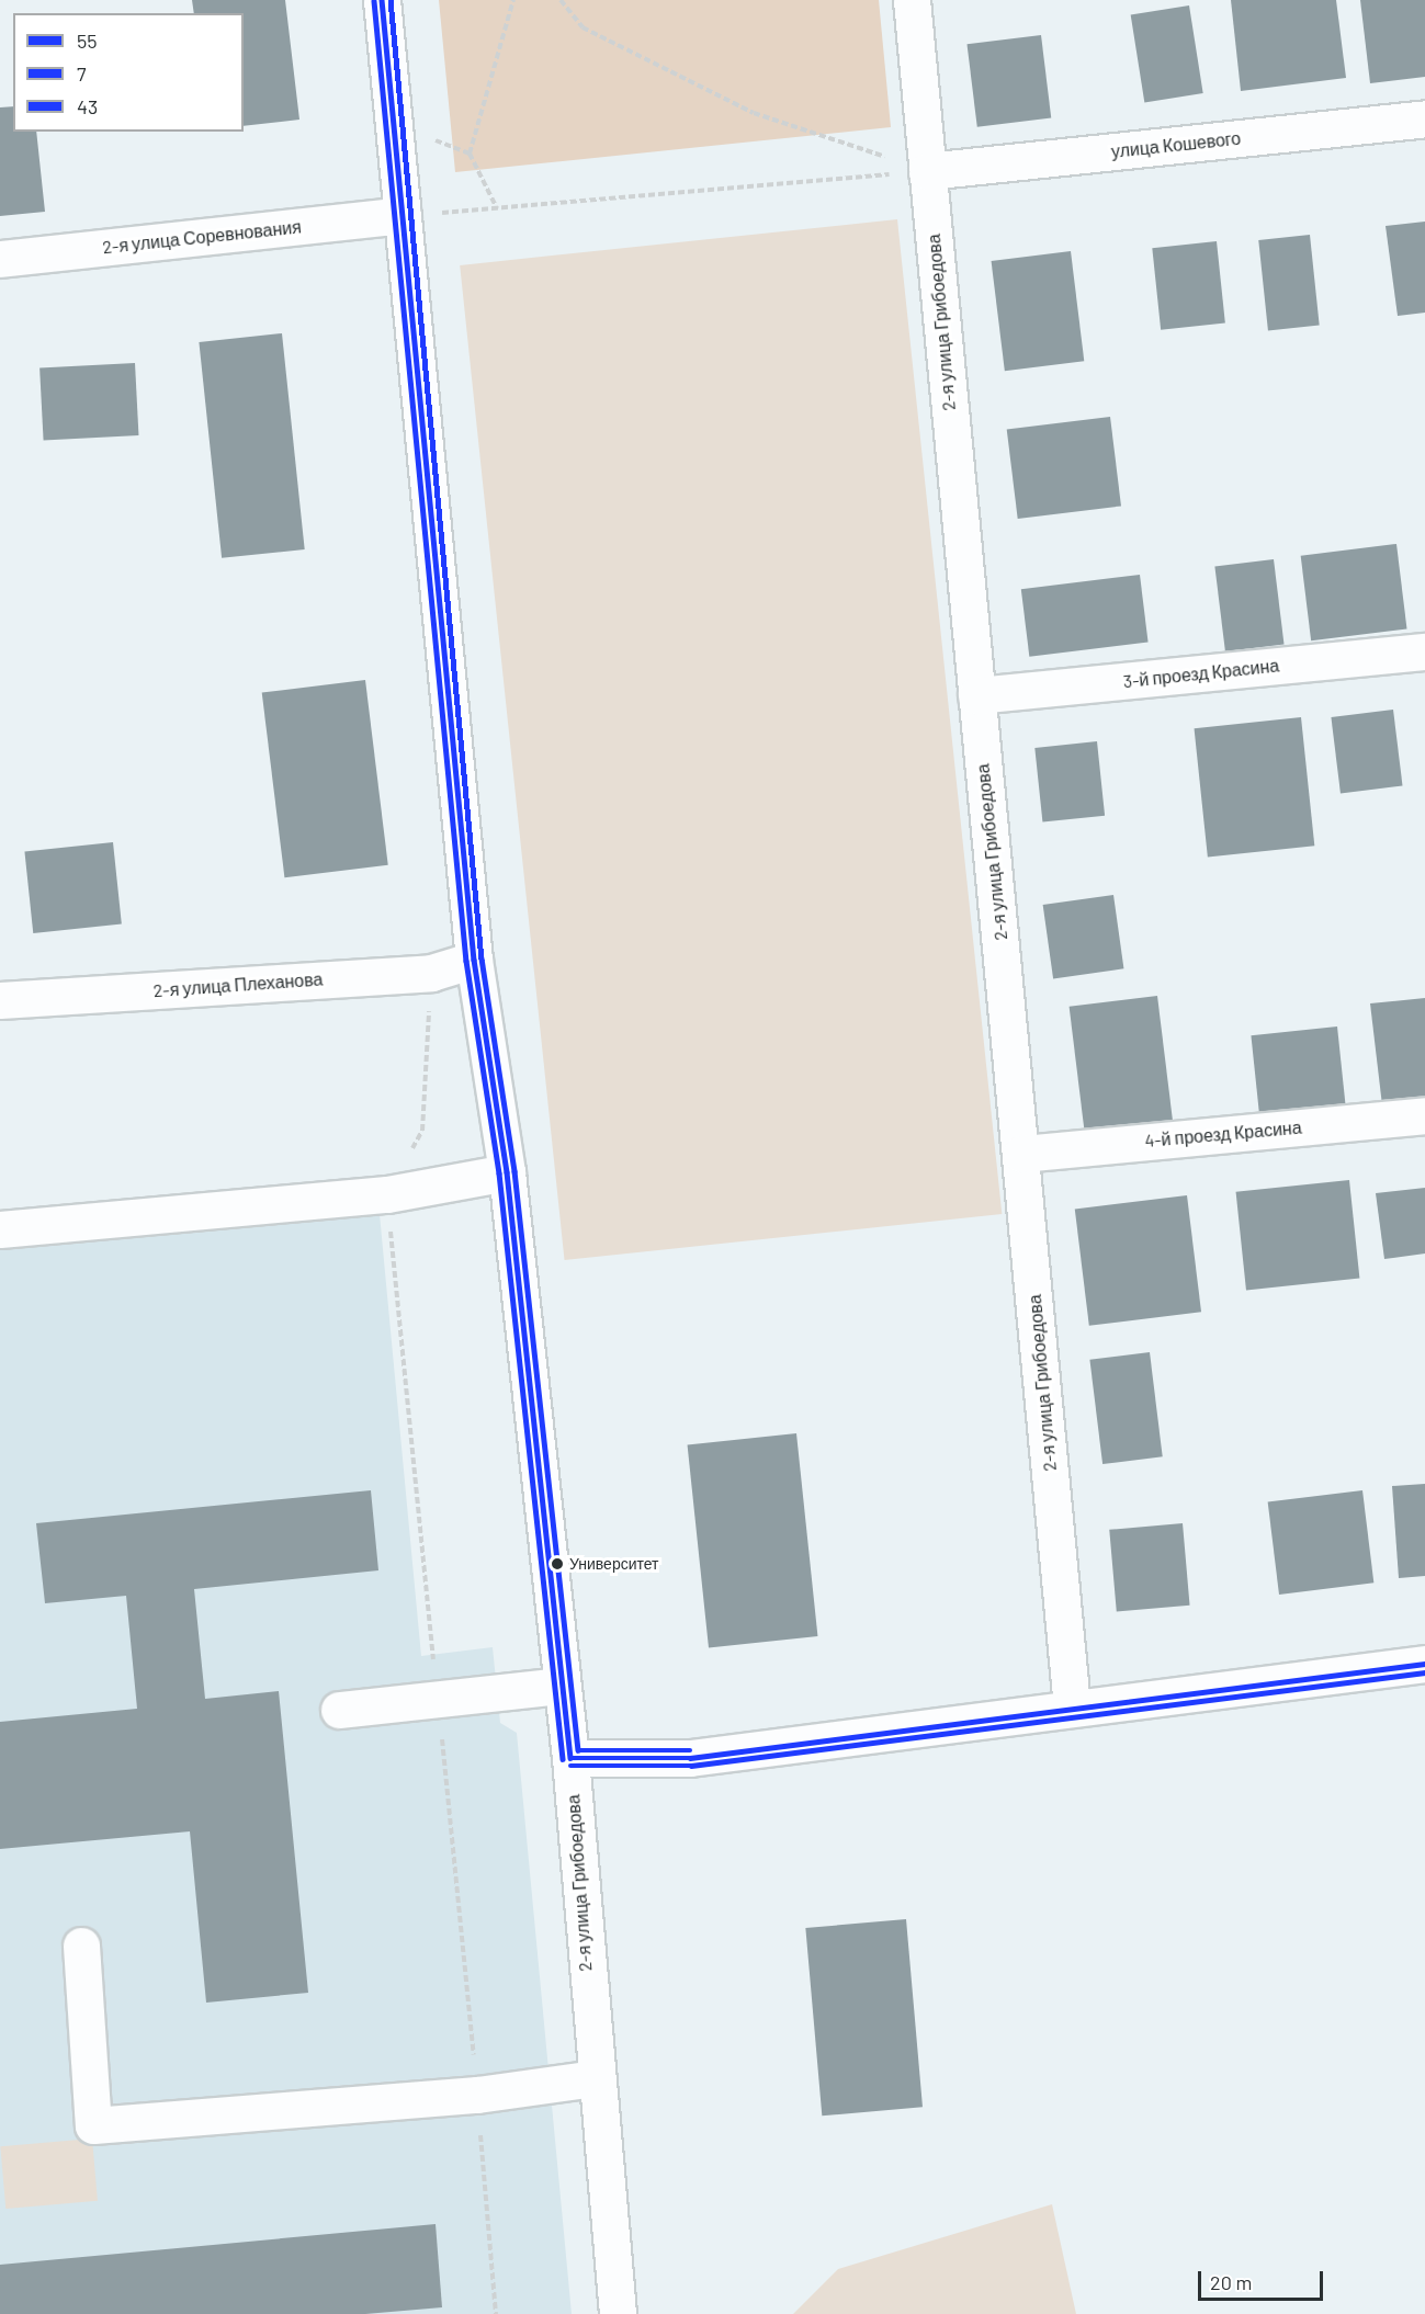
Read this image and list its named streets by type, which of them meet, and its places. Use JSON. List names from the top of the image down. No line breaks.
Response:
{"streets":{"street":["улица Кошевого","2-я улица Соревнования","2-я улица Грибоедова","3-й проезд Красина","2-я улица Плеханова","4-й проезд Красина"]},"crossings":[["улица Кошевого","2-я улица Грибоедова"],["2-я улица Соревнования","2-я улица Грибоедова"],["2-я улица Грибоедова","3-й проезд Красина"],["2-я улица Грибоедова","2-я улица Плеханова"],["2-я улица Грибоедова","4-й проезд Красина"]],"places":["Университет"],"lines":["transit line 55","transit line 43","transit line 7"],"legend":["55","7","43"],"scale_bar":"20 m"}
